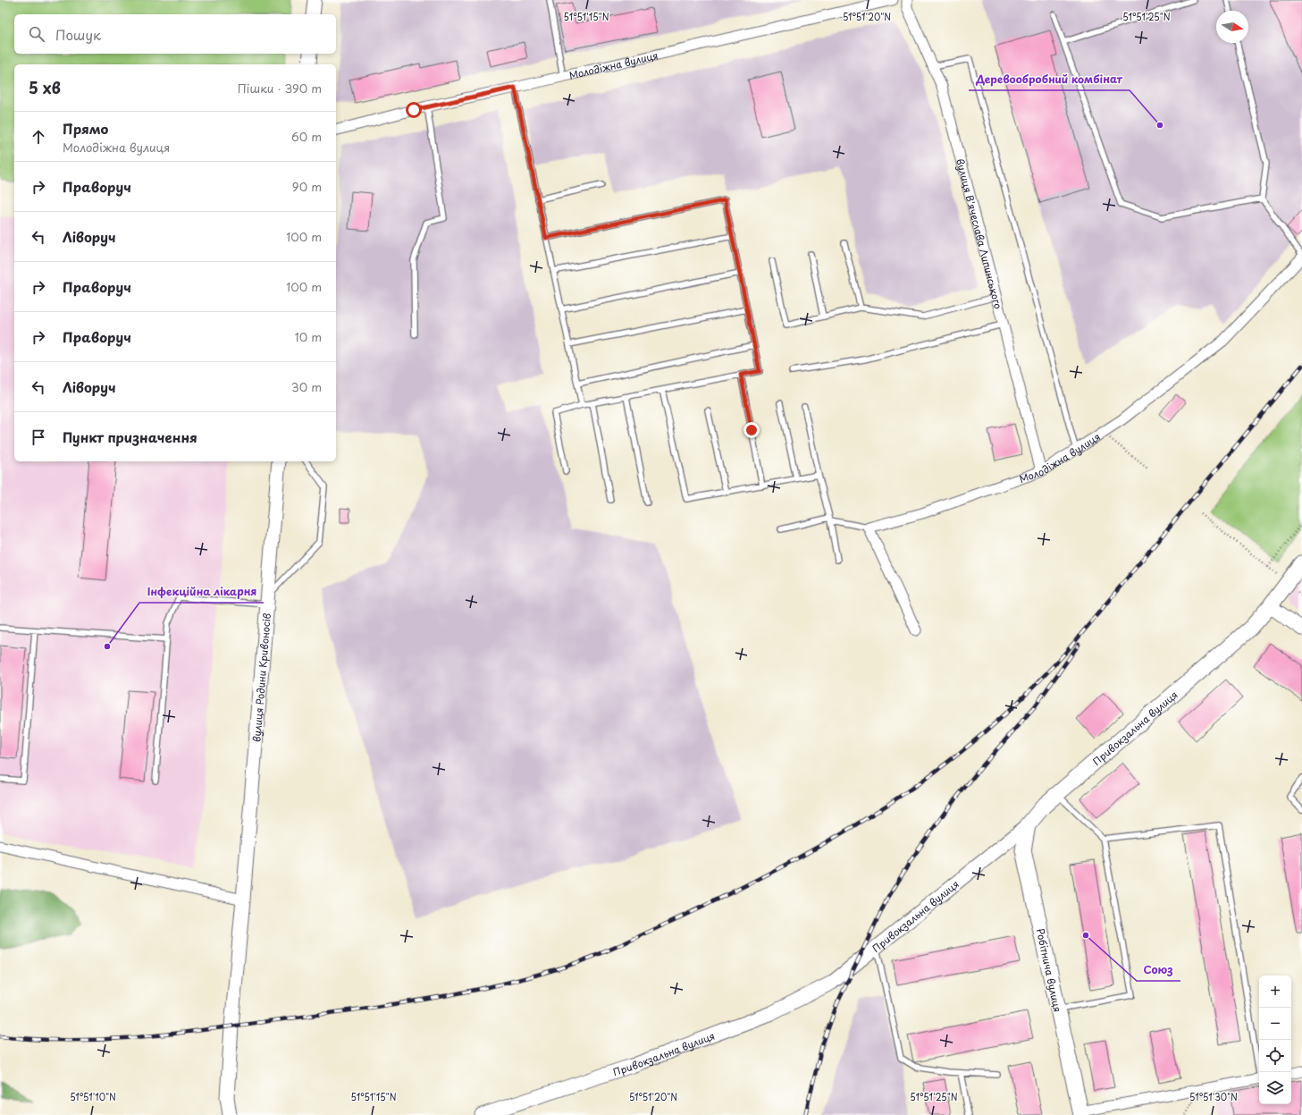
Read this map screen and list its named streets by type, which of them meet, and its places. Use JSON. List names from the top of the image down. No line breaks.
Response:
{"streets":{"main road":["вулиця Родини Кривоносів","Привокзальна вулиця","Робітнича вулиця"],"street":["Молодіжна вулиця","вулиця В'ячеслава Липинського"]},"crossings":[["Молодіжна вулиця","вулиця В'ячеслава Липинського"],["Привокзальна вулиця","Робітнича вулиця"]],"places":["Деревообробний комбінат","Інфекційна лікарня","Союз"],"north":"right","page":{"search":"Пошук","heading":["5 хв","Пішки · 390 m"],"list":[["Прямо","Молодіжна вулиця","60 m"],["Праворуч","90 m"],["Ліворуч","100 m"],["Праворуч","100 m"],["Праворуч","10 m"],["Ліворуч","30 m"],"Пункт призначення"],"map_buttons":["+","−"]},"coordinates":["51°51'15\"N","51°51'20\"N","51°51'25\"N","51°51'10\"N","51°51'30\"N"]}
